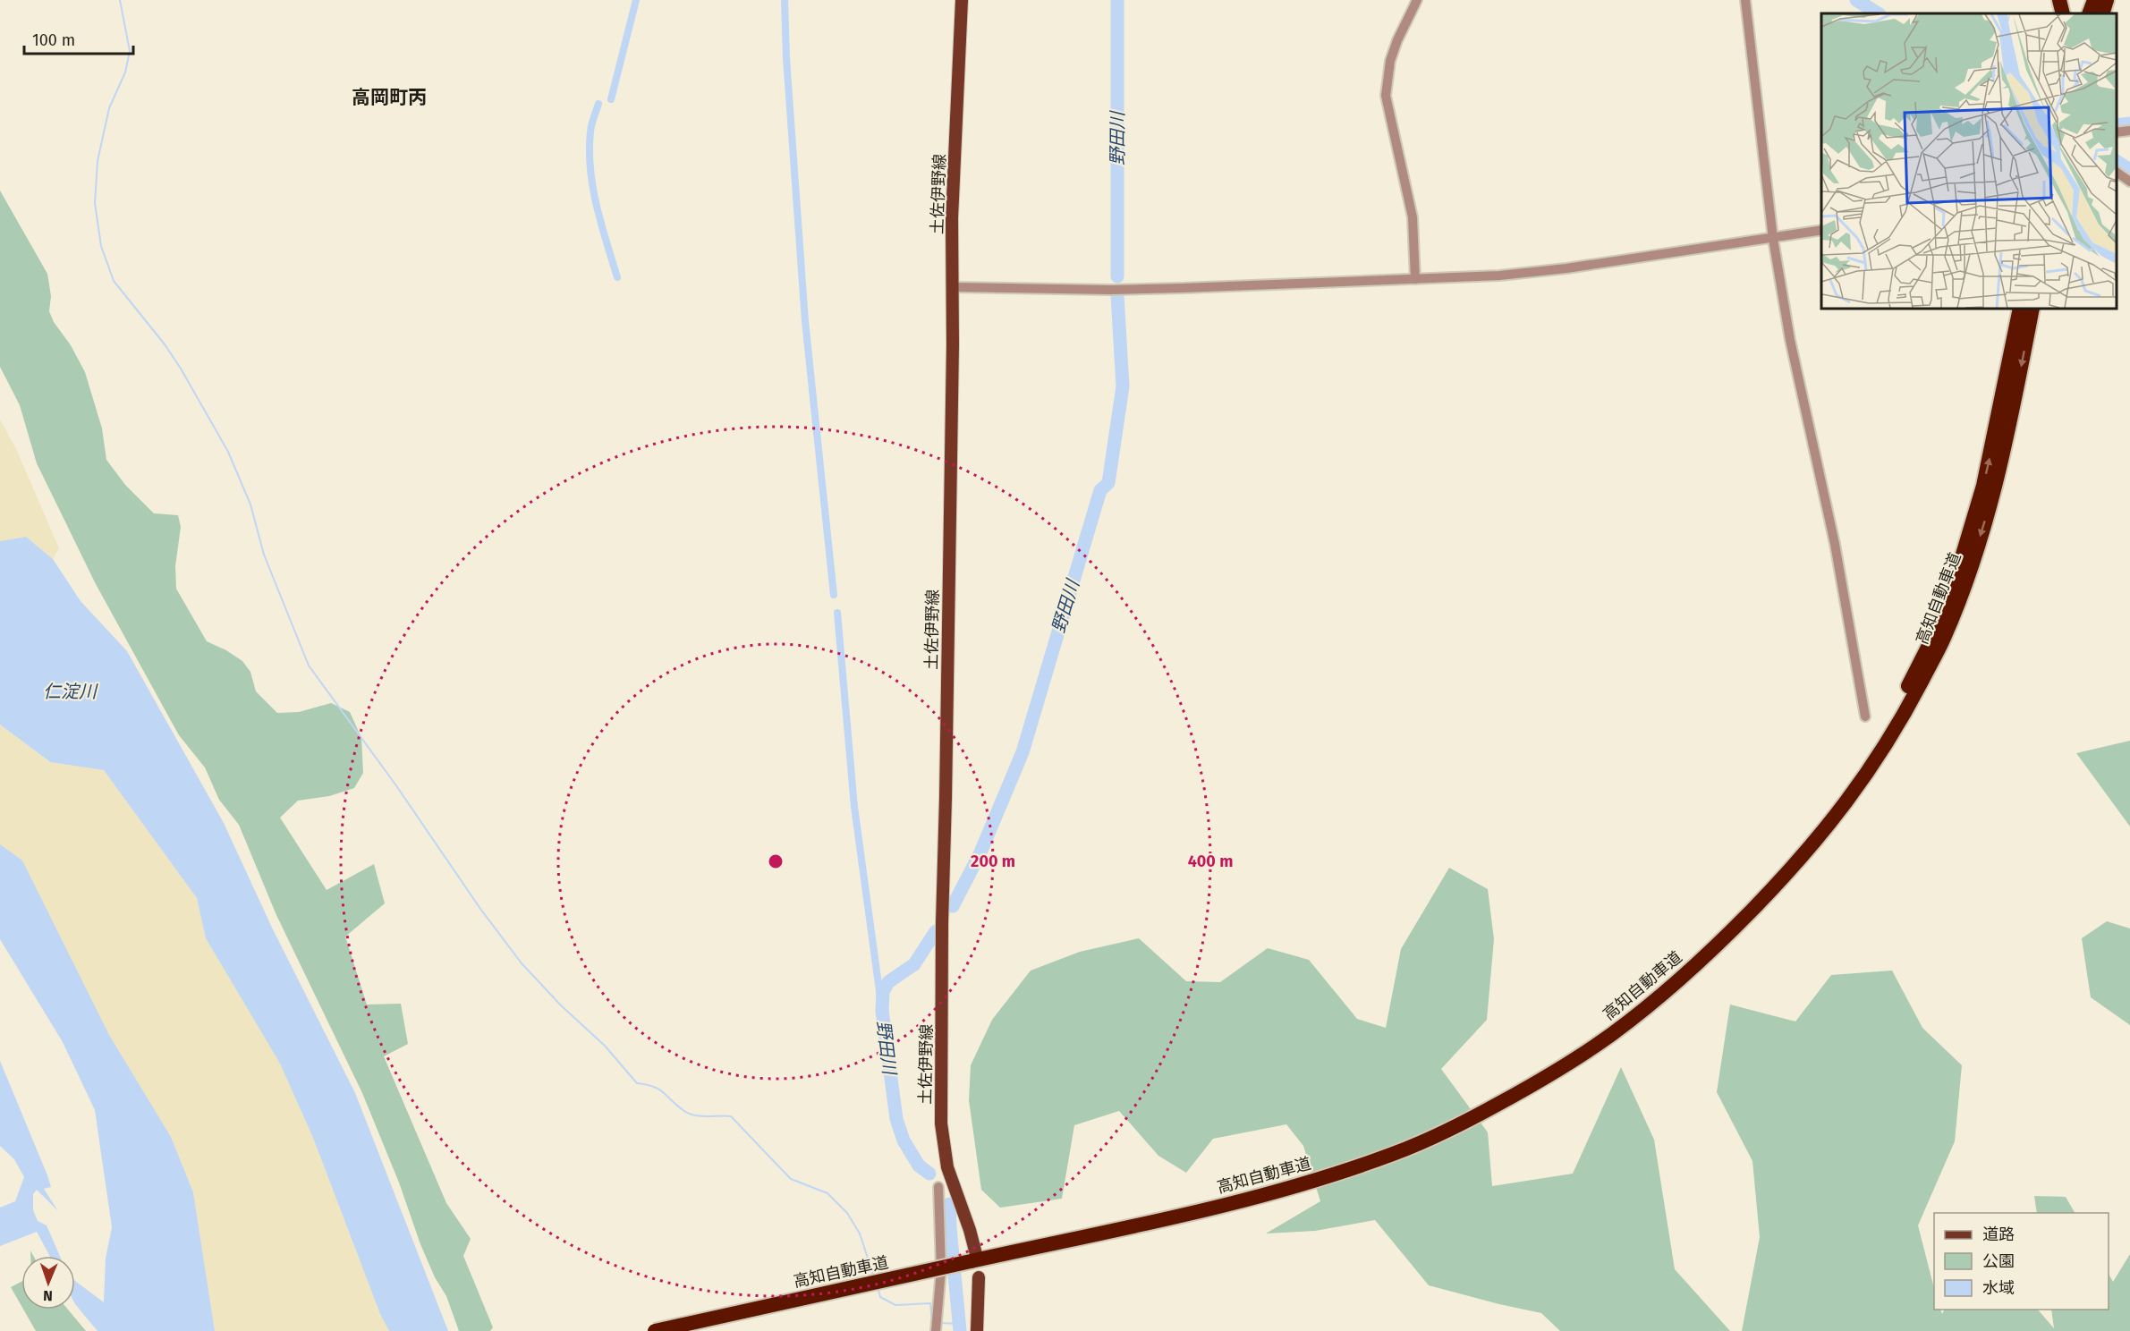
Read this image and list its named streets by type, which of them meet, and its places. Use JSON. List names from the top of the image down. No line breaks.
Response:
{"streets":{"highway":["高知自動車道"],"main road":["土佐伊野線"]},"crossings":[["土佐伊野線","高知自動車道"]],"districts":["高岡町丙"],"water":["野田川","仁淀川"],"legend":["道路","公園","水域"],"scale_bar":"100 m","north":"bottom","rings":["200 m","400 m"]}
